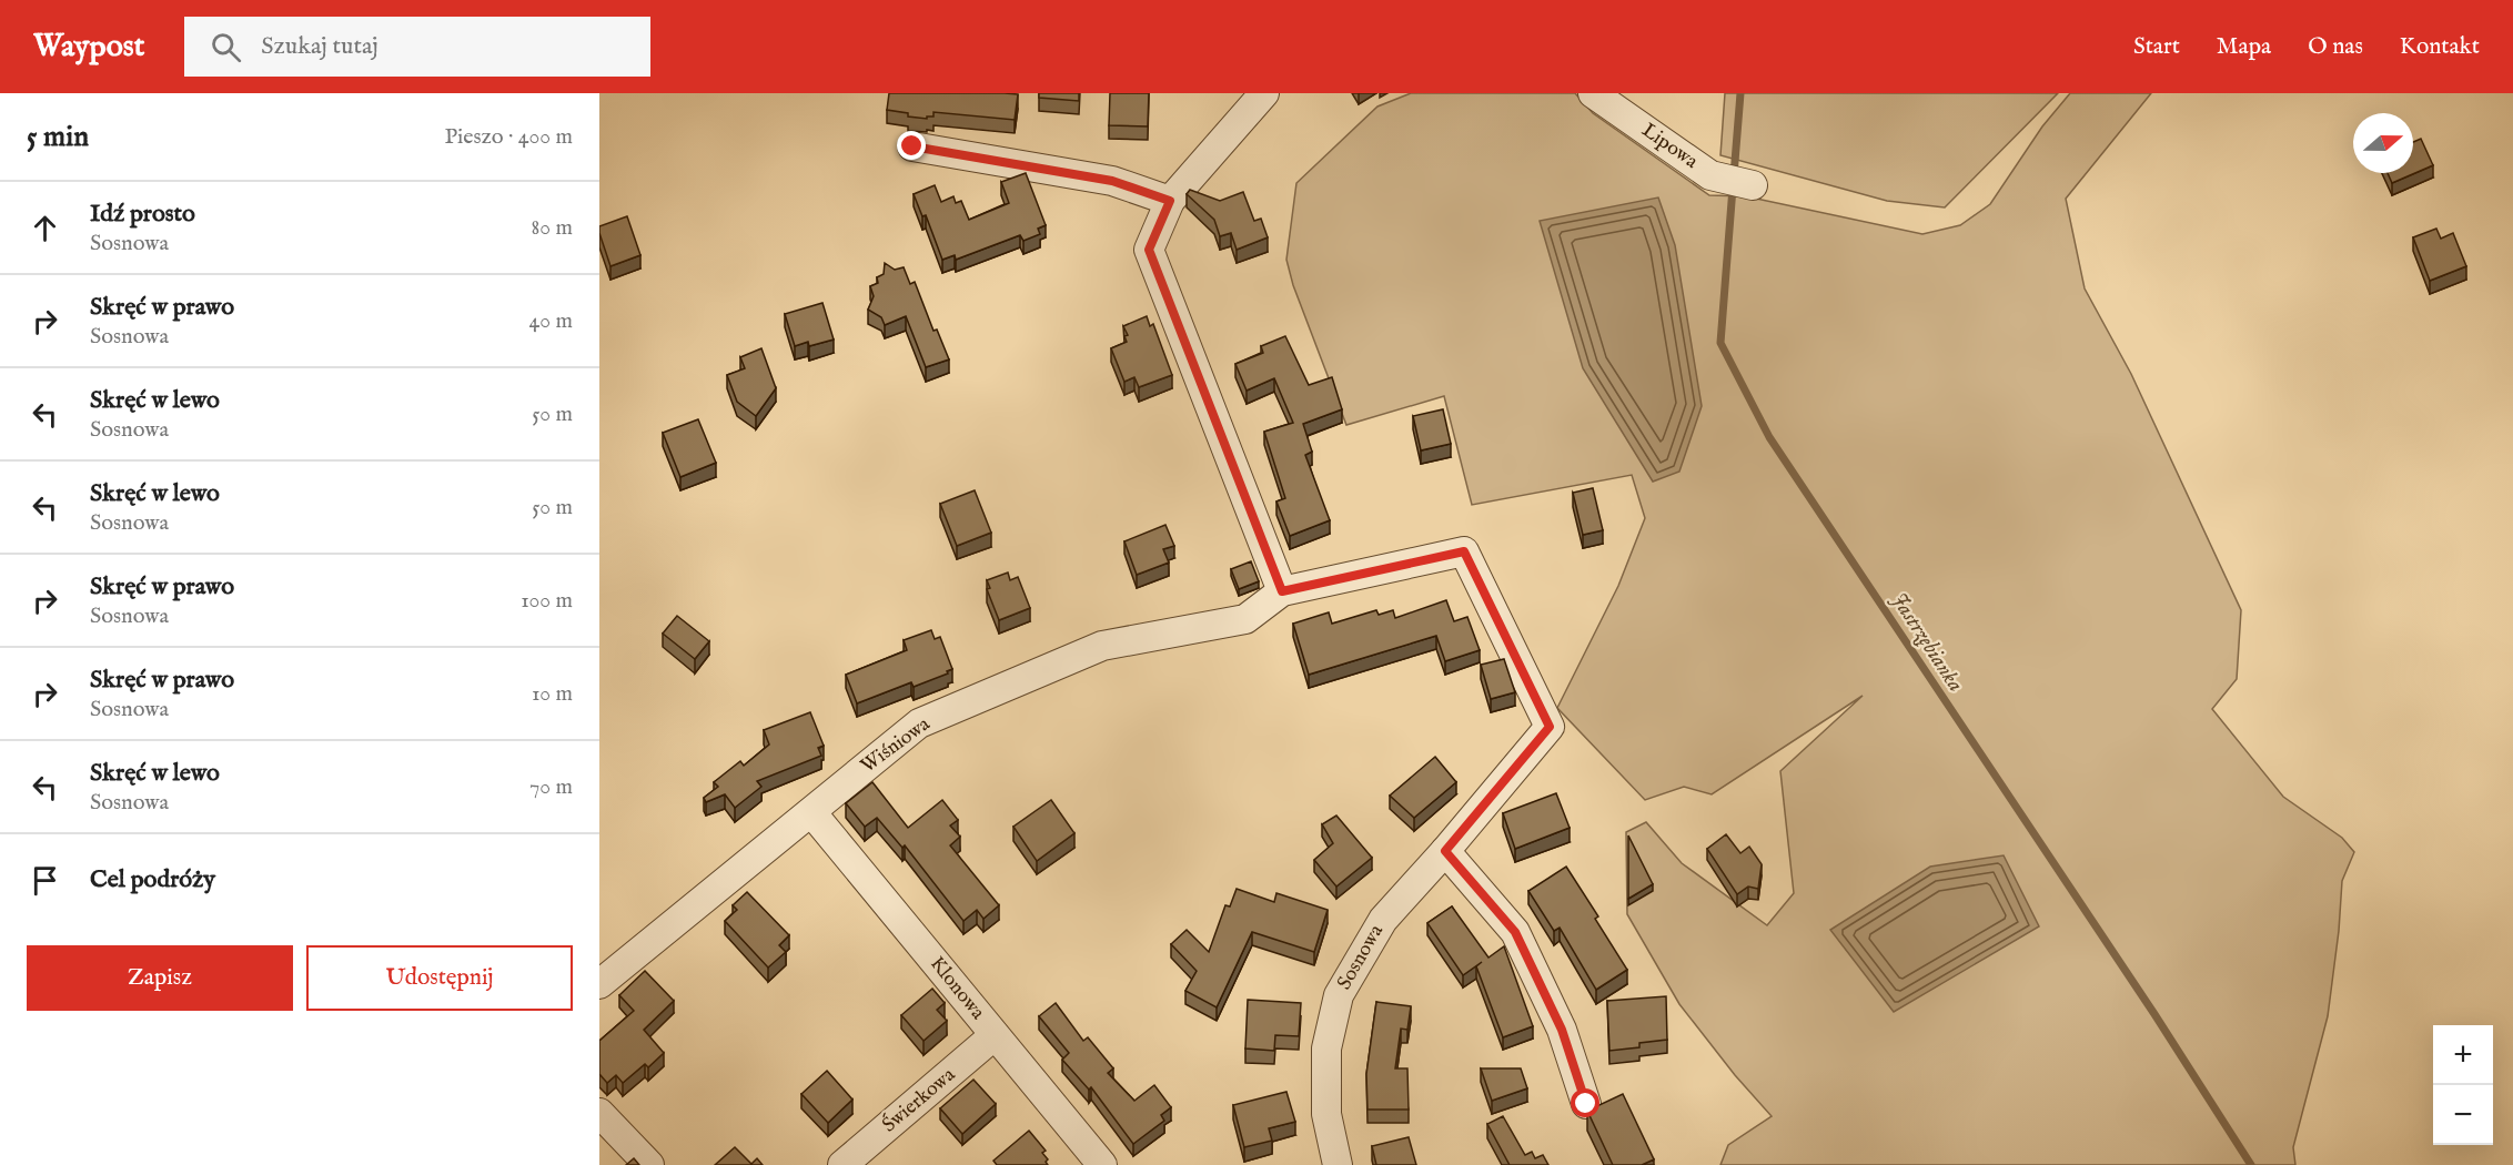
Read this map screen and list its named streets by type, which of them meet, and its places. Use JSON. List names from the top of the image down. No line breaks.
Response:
{"streets":{"street":["Lipowa","Wiśniowa","Sosnowa","Klonowa","Świerkowa"]},"crossings":[["Wiśniowa","Sosnowa"],["Wiśniowa","Klonowa"],["Klonowa","Świerkowa"]],"water":["Jastrzębianka"],"north":"right","page":{"header":"Waypost","search":"Szukaj tutaj","nav":["Start","Mapa","O nas","Kontakt"],"heading":["5 min","Pieszo · 400 m"],"list":[["Idź prosto","Sosnowa","80 m"],["Skręć w prawo","Sosnowa","40 m"],["Skręć w lewo","Sosnowa","50 m"],["Skręć w lewo","Sosnowa","50 m"],["Skręć w prawo","Sosnowa","100 m"],["Skręć w prawo","Sosnowa","10 m"],["Skręć w lewo","Sosnowa","70 m"],"Cel podróży"],"buttons":["Zapisz","Udostępnij"],"map_buttons":["+","−"]}}
